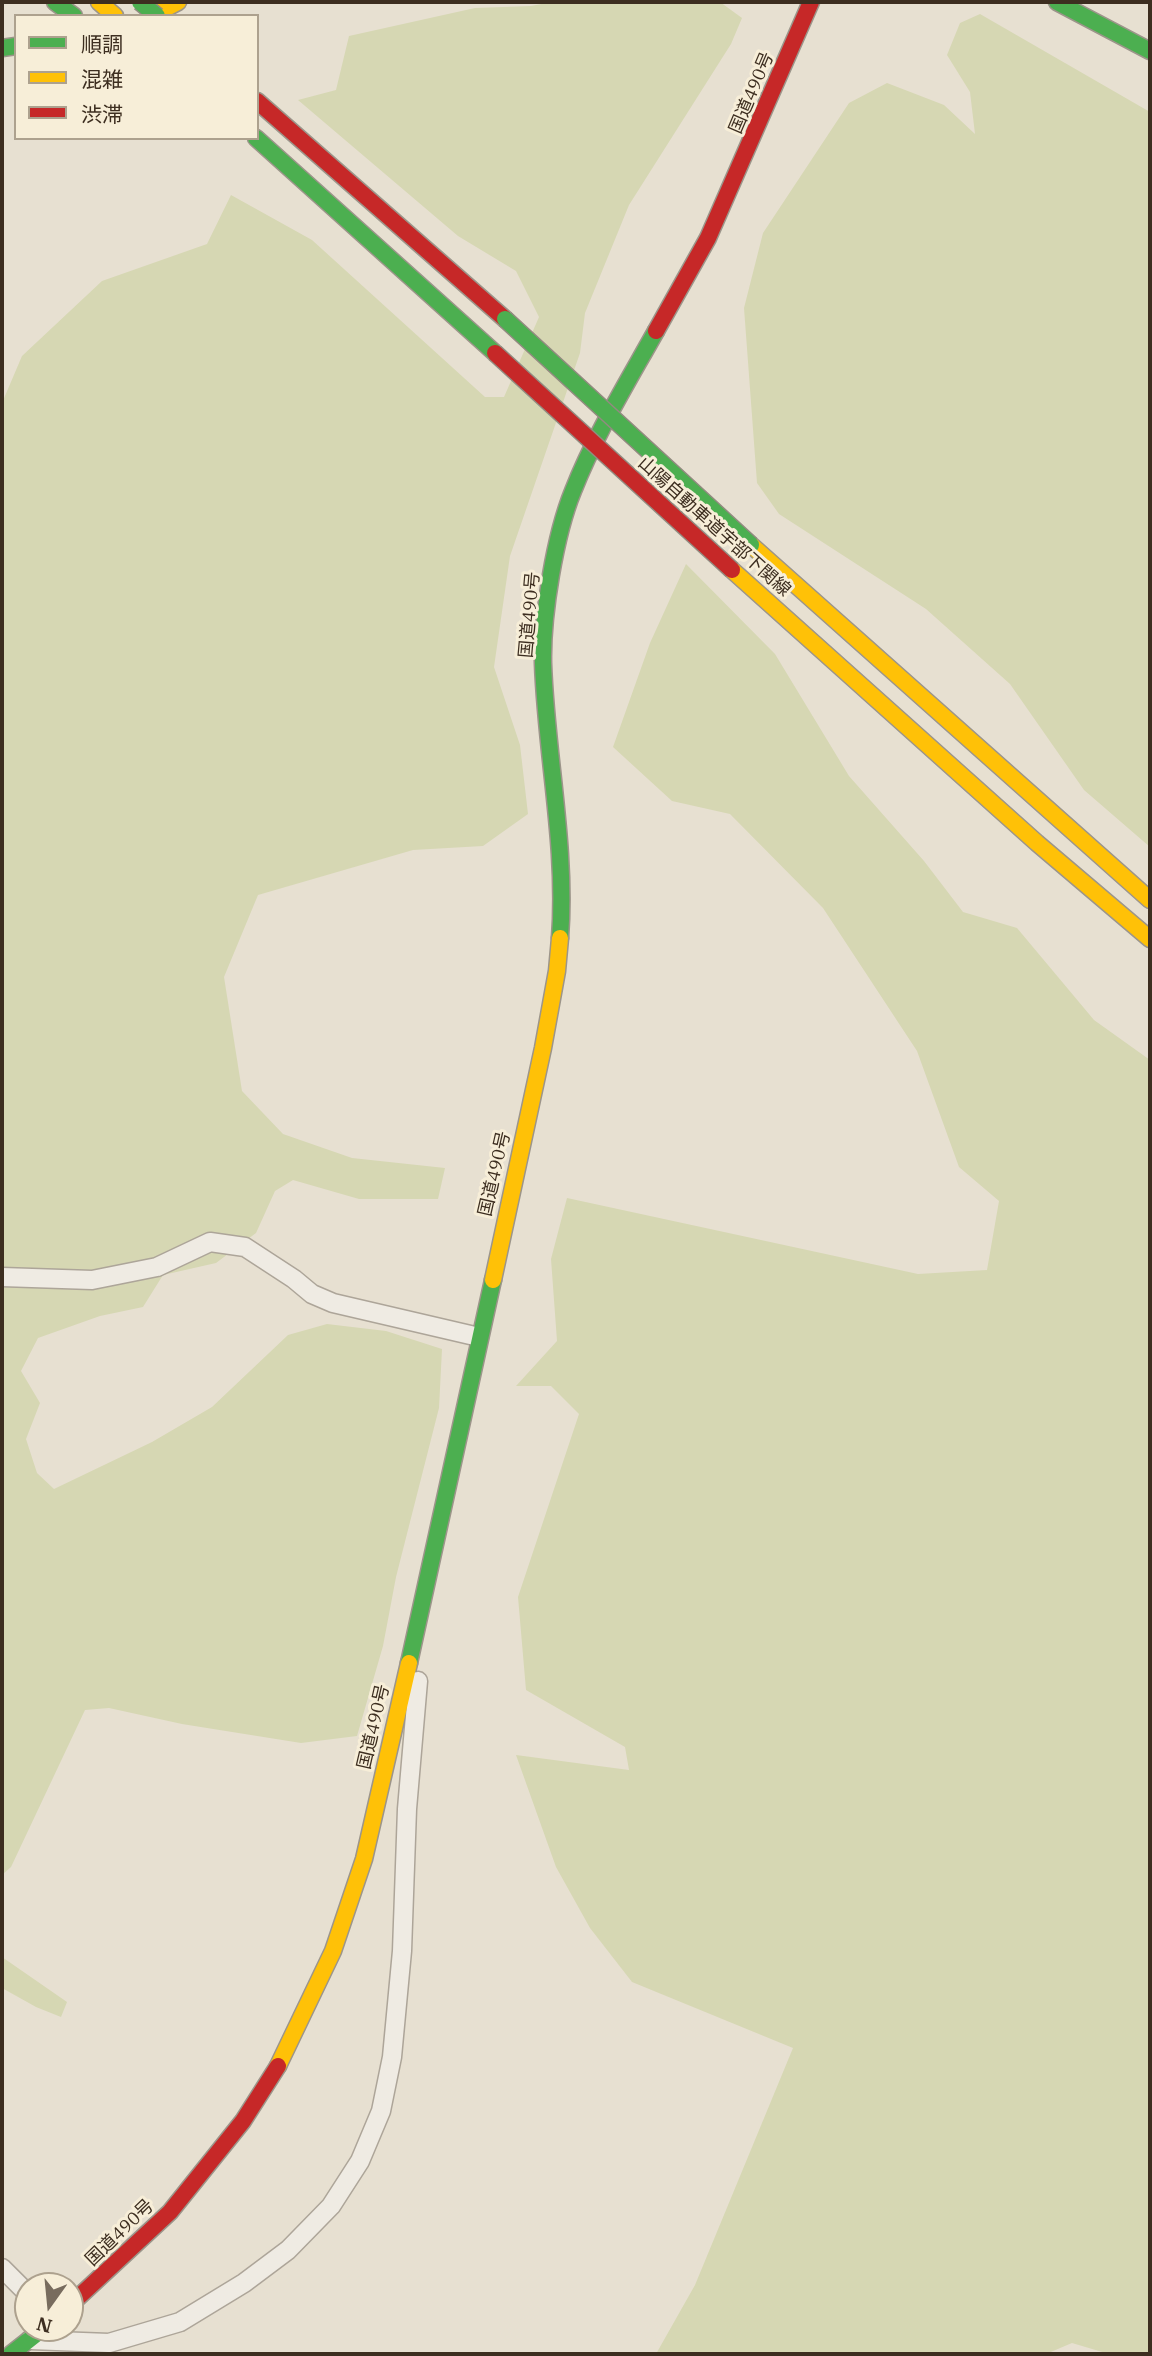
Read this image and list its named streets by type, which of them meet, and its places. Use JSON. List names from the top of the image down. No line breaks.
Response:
{"streets":{"main road":["国道490号","山陽自動車道宇部下関線"]},"legend":["順調","混雑","渋滞"],"north":"bottom"}
